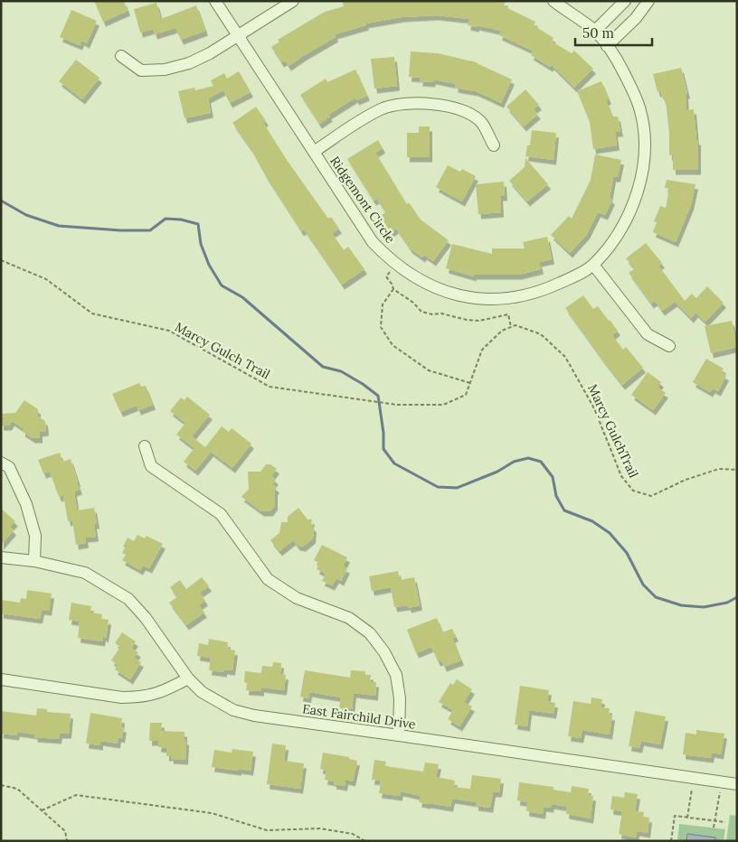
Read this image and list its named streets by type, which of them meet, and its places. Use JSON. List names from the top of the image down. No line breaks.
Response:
{"streets":{"street":["Ridgemont Circle","East Fairchild Drive"],"path":["Marcy Gulch Trail","Marcy GulchTrail"]},"scale_bar":"50 m"}
